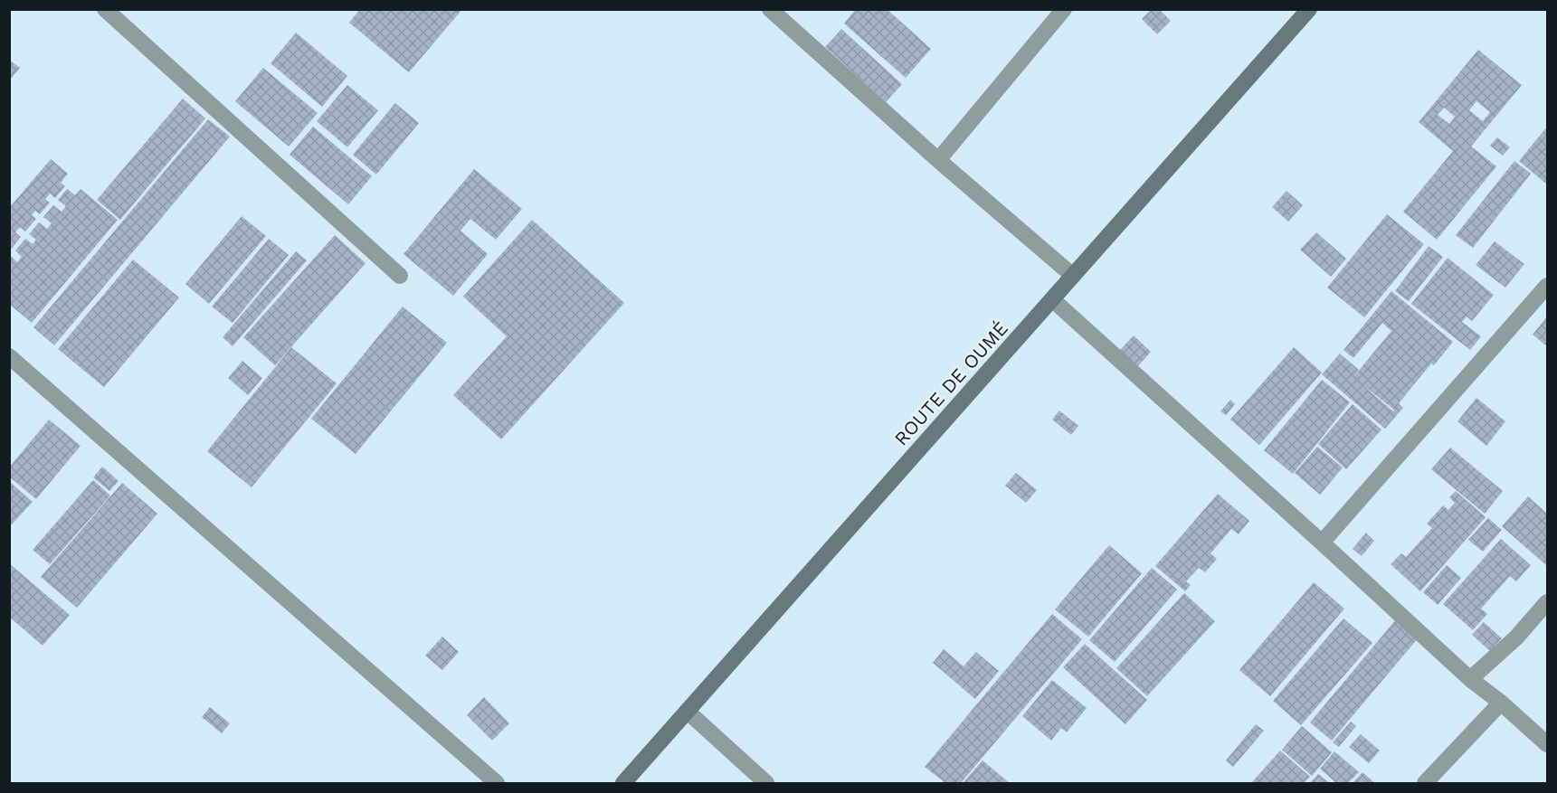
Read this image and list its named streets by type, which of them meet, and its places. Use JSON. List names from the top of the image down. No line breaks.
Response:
{"streets":{"street":["ROUTE DE OUMÉ"]}}
